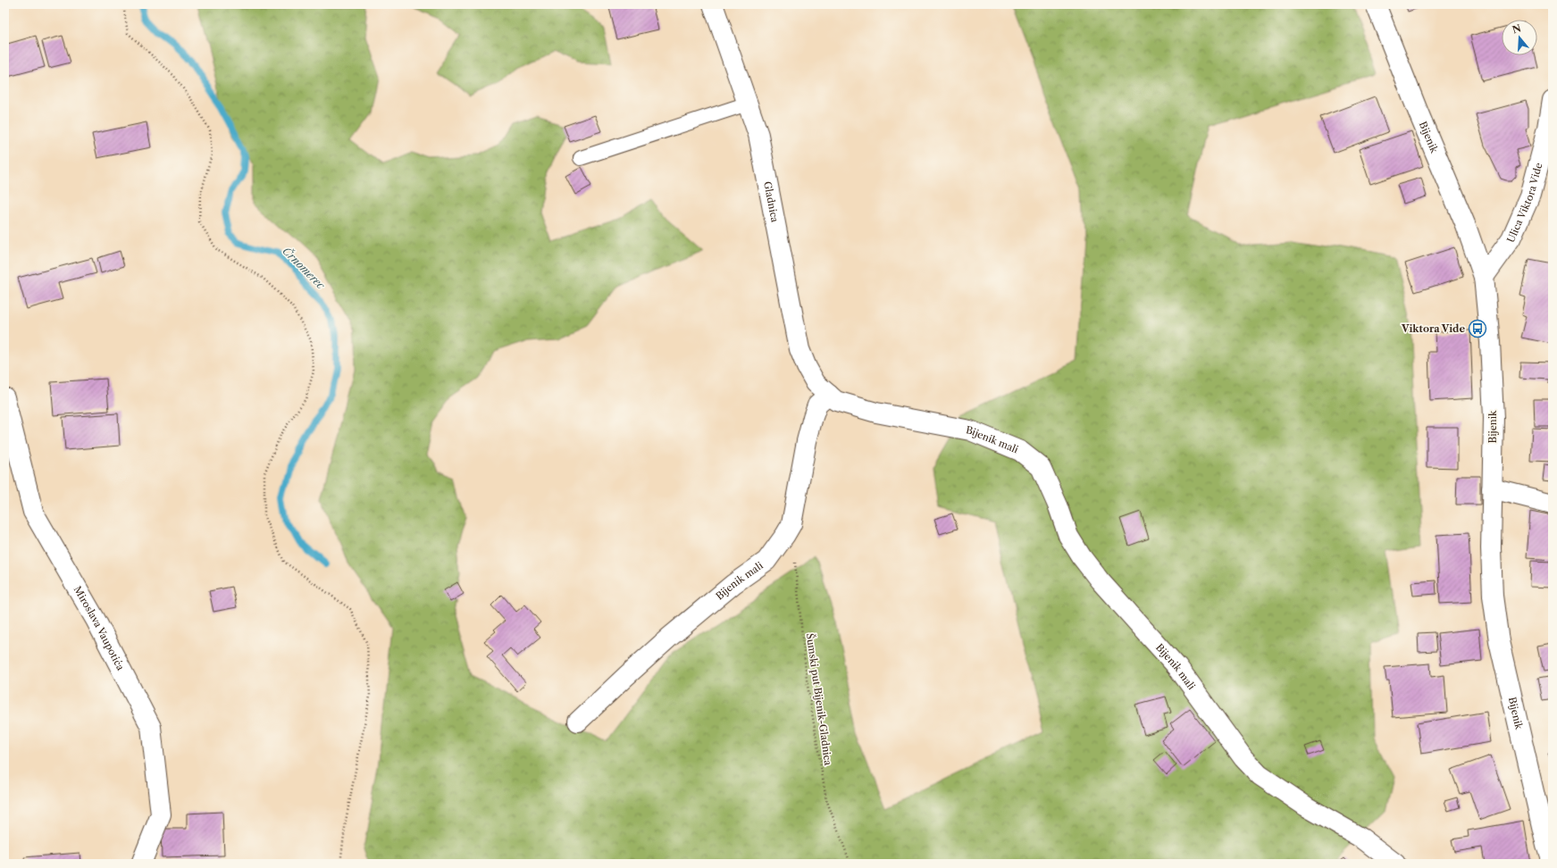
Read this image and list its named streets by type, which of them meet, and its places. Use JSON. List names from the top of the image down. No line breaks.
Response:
{"streets":{"street":["Bijenik","Gladnica","Ulica Viktora Vide","Bijenik mali","Miroslava Vaupotića"],"path":["Šumski put Bijenik-Gladnica"]},"crossings":[["Bijenik","Ulica Viktora Vide"],["Gladnica","Bijenik mali"],["Bijenik mali","Šumski put Bijenik-Gladnica"]],"water":["Črnomerec"],"places":{"bus stop":["Viktora Vide"]},"north":"top"}
